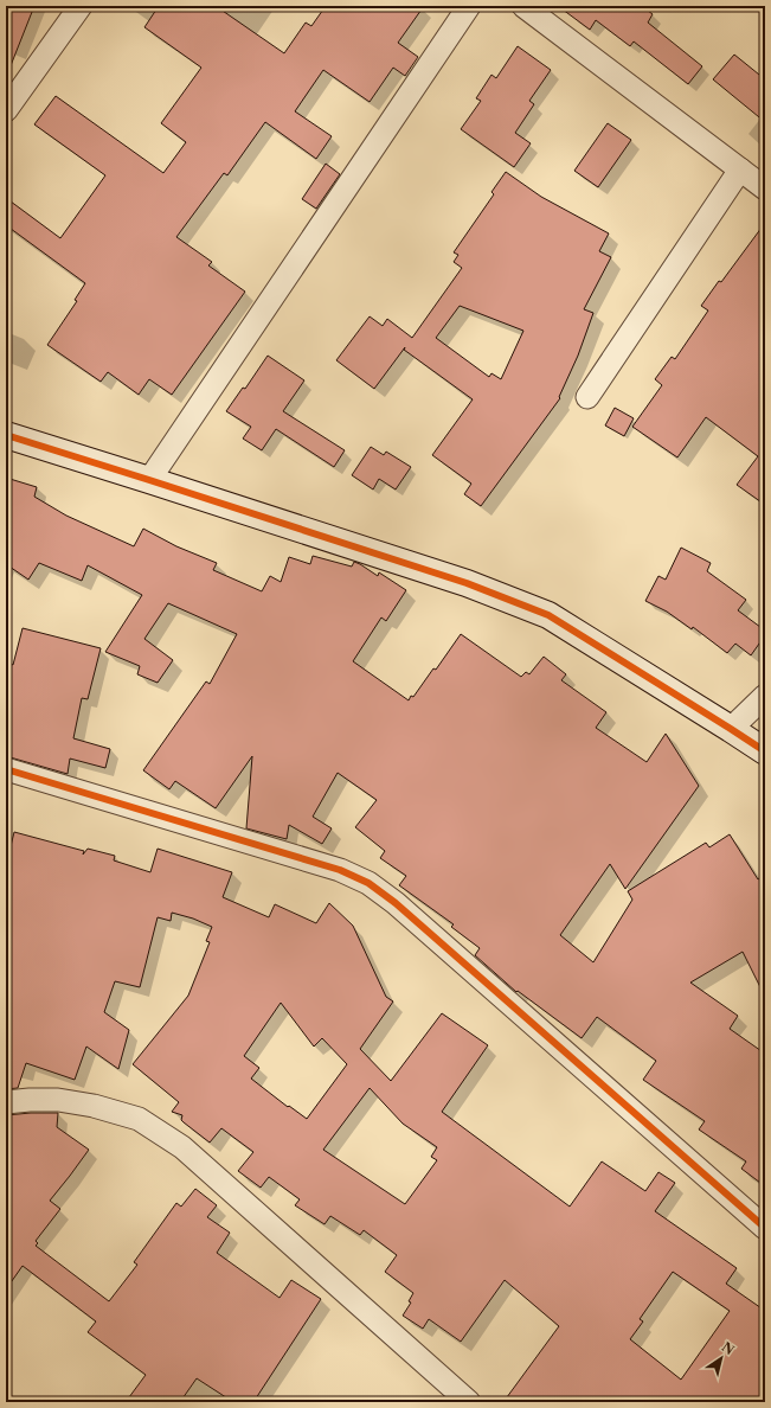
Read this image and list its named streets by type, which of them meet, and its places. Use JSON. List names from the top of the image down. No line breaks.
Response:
{"north":"top right"}
